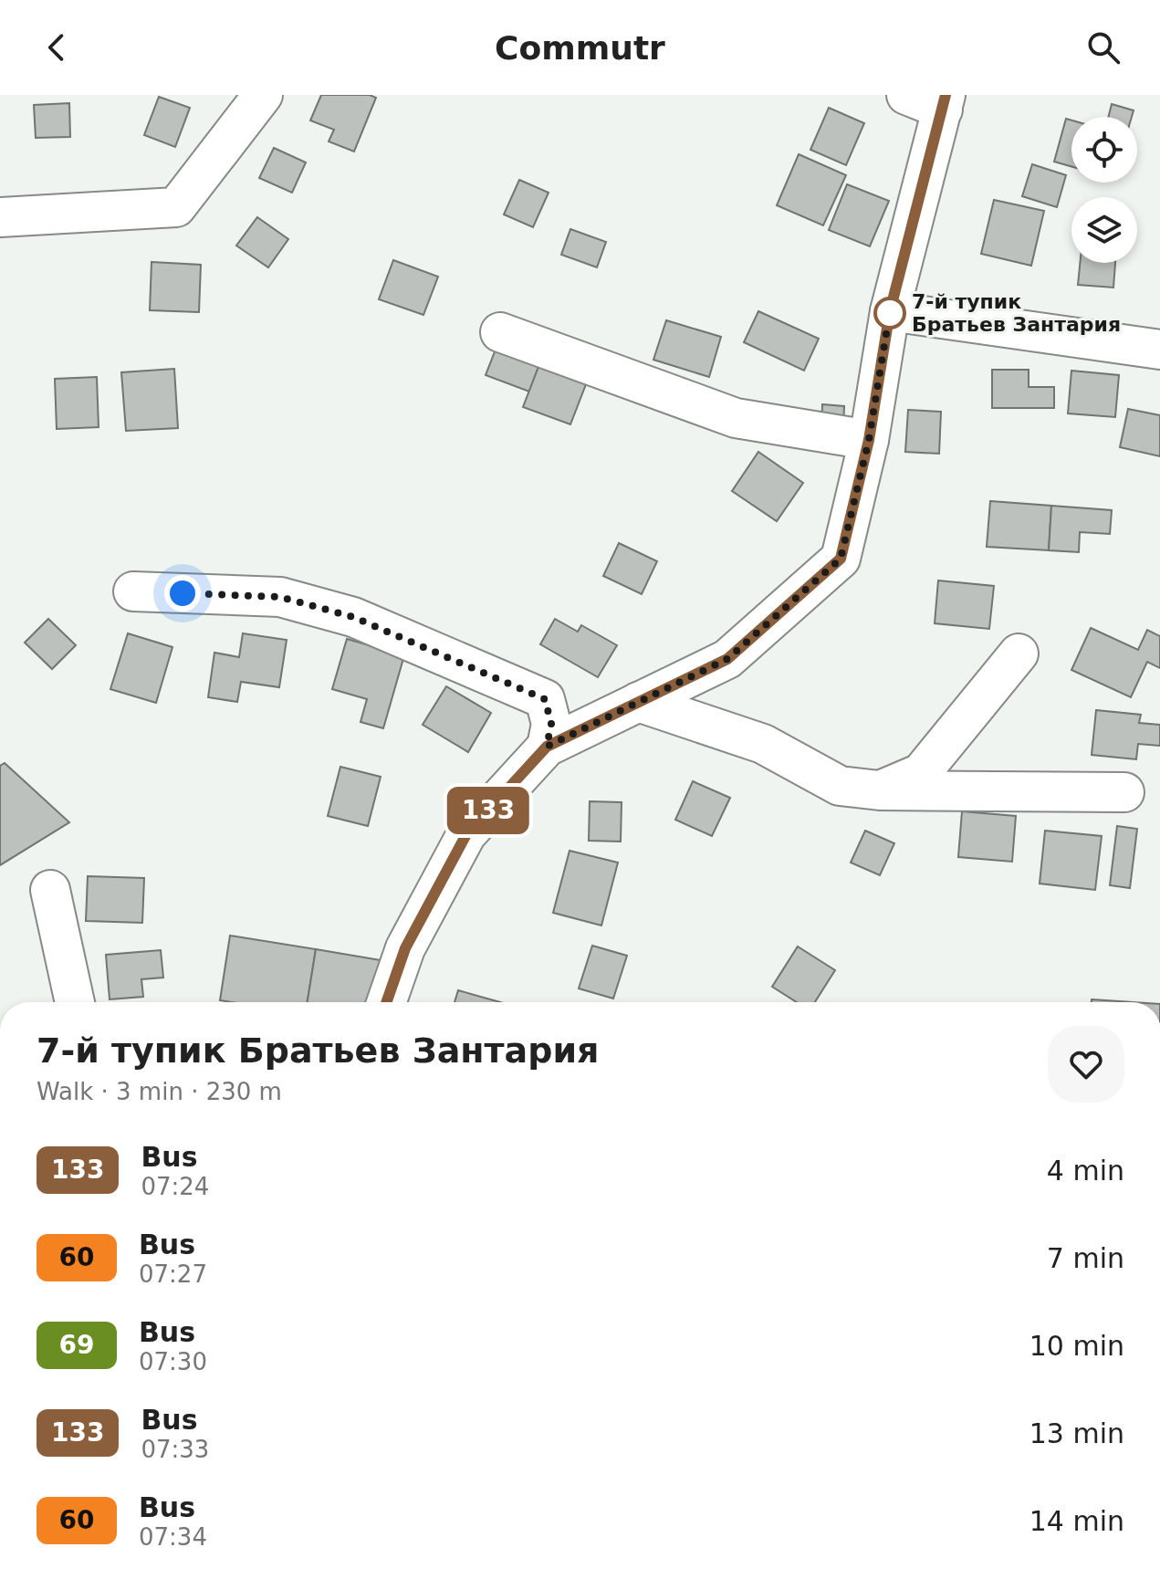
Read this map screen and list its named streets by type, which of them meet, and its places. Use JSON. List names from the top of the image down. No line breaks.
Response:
{"places":["7-й тупик Братьев Зантария"],"lines":["bus line 133"],"page":{"header":"Commutr","on_map":"133","heading":["7-й тупик Братьев Зантария","Walk · 3 min · 230 m"],"list":[{"mark":"133","name":"Bus","note":"07:24","value":"4 min"},{"mark":"60","name":"Bus","note":"07:27","value":"7 min"},{"mark":"69","name":"Bus","note":"07:30","value":"10 min"},{"mark":"133","name":"Bus","note":"07:33","value":"13 min"},{"mark":"60","name":"Bus","note":"07:34","value":"14 min"}]}}
